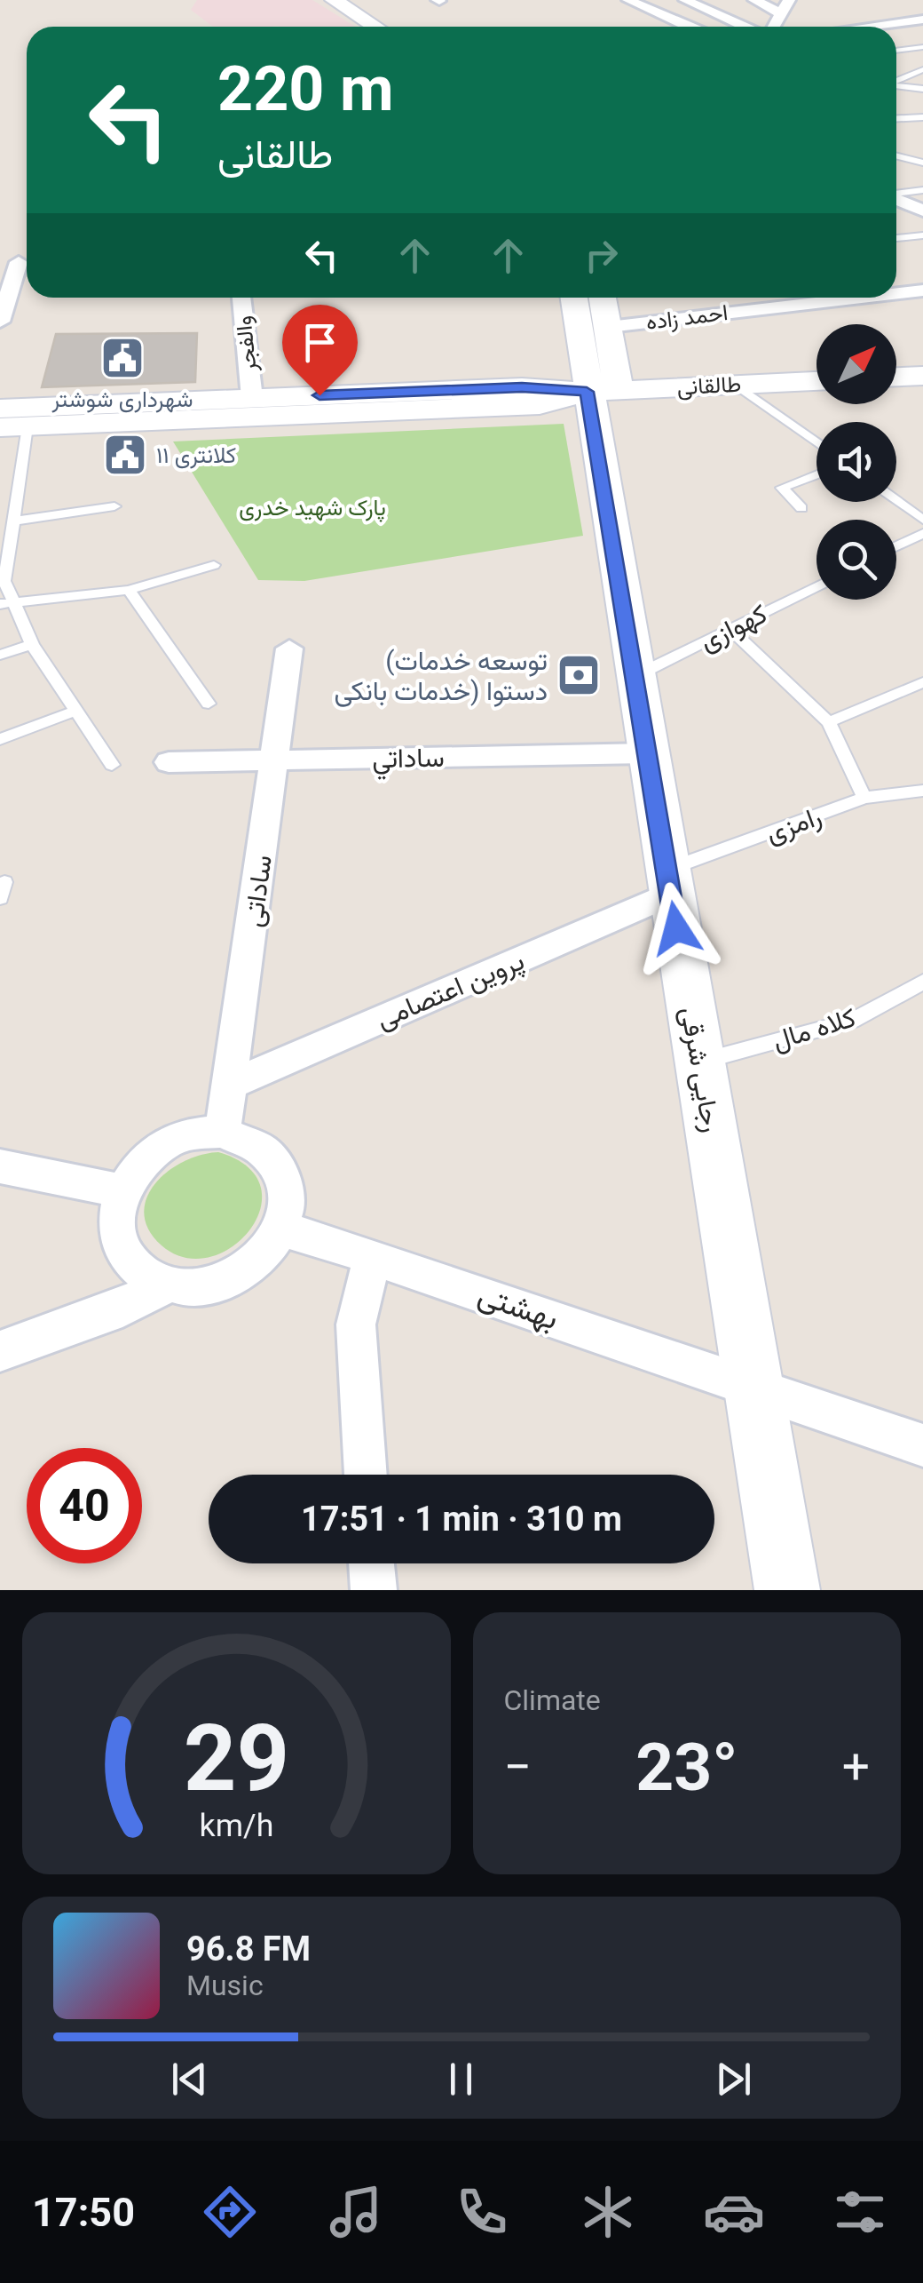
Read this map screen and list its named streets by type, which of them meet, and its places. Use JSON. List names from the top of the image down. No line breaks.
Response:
{"streets":{"street":["احمد زاده","والفجر","طالقانی","ساداتي","ساداتی","پروین اعتصامی","رجایی شرقی","بهشتی"],"lane":["کهوازی","رامزی","کلاه مال"]},"crossings":[["والفجر","طالقانی"],["طالقانی","رجایی شرقی"],["کهوازی","رجایی شرقی"],["ساداتي","ساداتی"],["ساداتي","رجایی شرقی"],["رامزی","پروین اعتصامی"],["رامزی","رجایی شرقی"],["ساداتی","پروین اعتصامی"],["ساداتی","بهشتی"],["پروین اعتصامی","رجایی شرقی"],["کلاه مال","رجایی شرقی"],["رجایی شرقی","بهشتی"]],"parks":["پارک شهید خدری"],"places":{"public building":["شهرداری شوشتر","کلانتری ۱۱"],"bank":["(توسعه خدمات دستوا (خدمات بانکی"]},"north":"top right","page":{"turn":["220 m","طالقانی"],"limit":"40","trip":"17:51 · 1 min · 310 m","tile":"Climate","heat":["−","23°","+"],"song":["96.8 FM","Music"],"tabs":"17:50","gauge":["29","km/h"]}}
